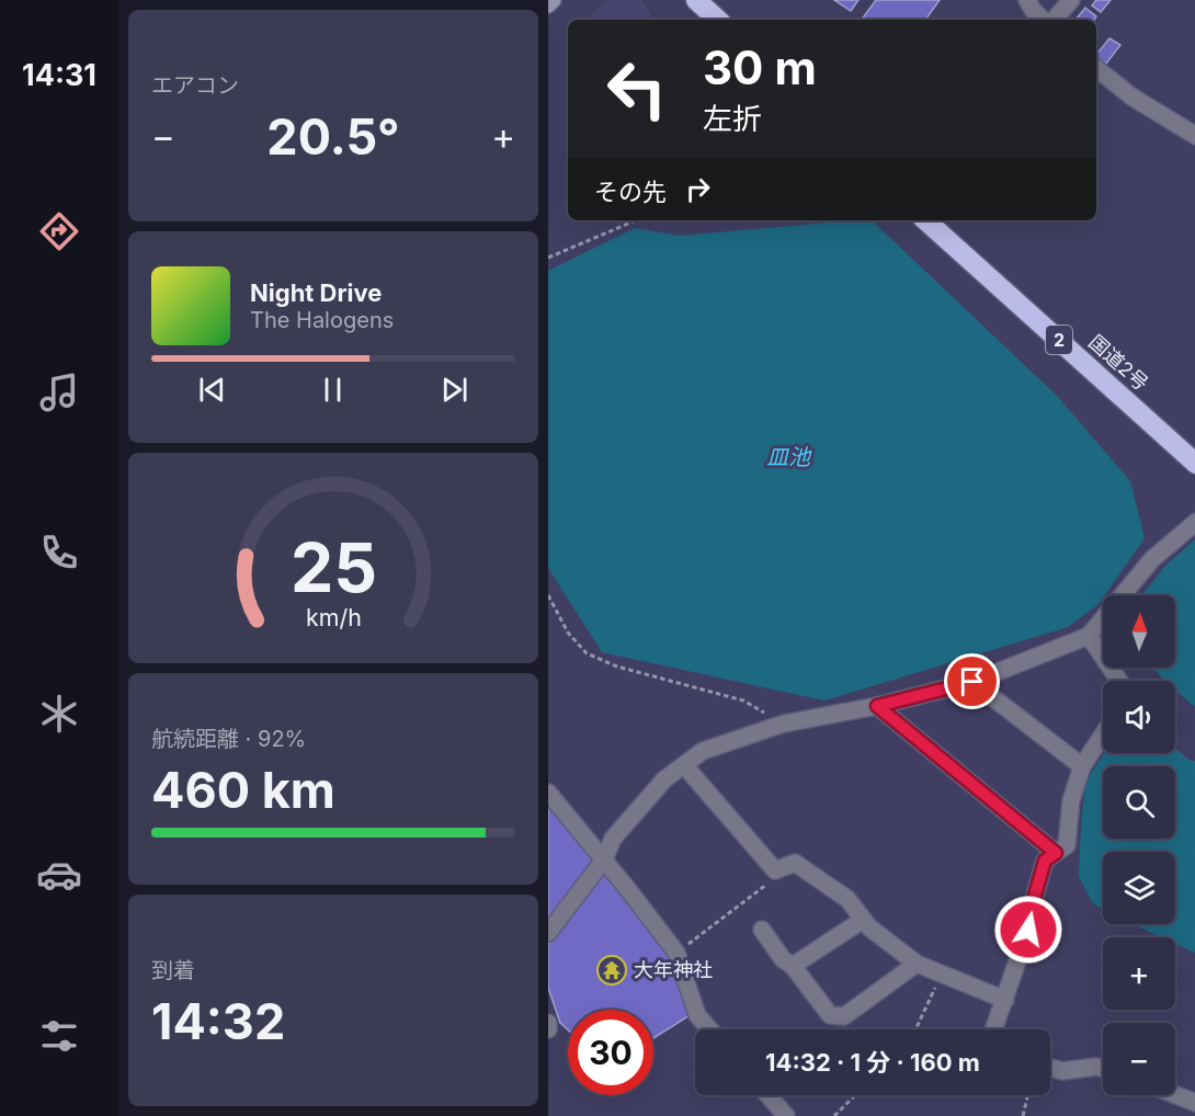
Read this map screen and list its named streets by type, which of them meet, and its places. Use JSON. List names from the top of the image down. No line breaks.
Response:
{"streets":{"highway":["2","国道2号"]},"water":["皿池"],"places":{"temple":["大年神社"]},"north":"top","page":{"tabs":"14:31","tile":["エアコン",["航続距離 · 92%","460 km"],["到着","14:32"]],"turn":["30 m","左折"],"heat":["−","20.5°","+"],"then":"その先","song":["Night Drive","The Halogens"],"map_buttons":["+","−"],"limit":"30","trip":"14:32 · 1 分 · 160 m","gauge":["25","km/h"]}}
